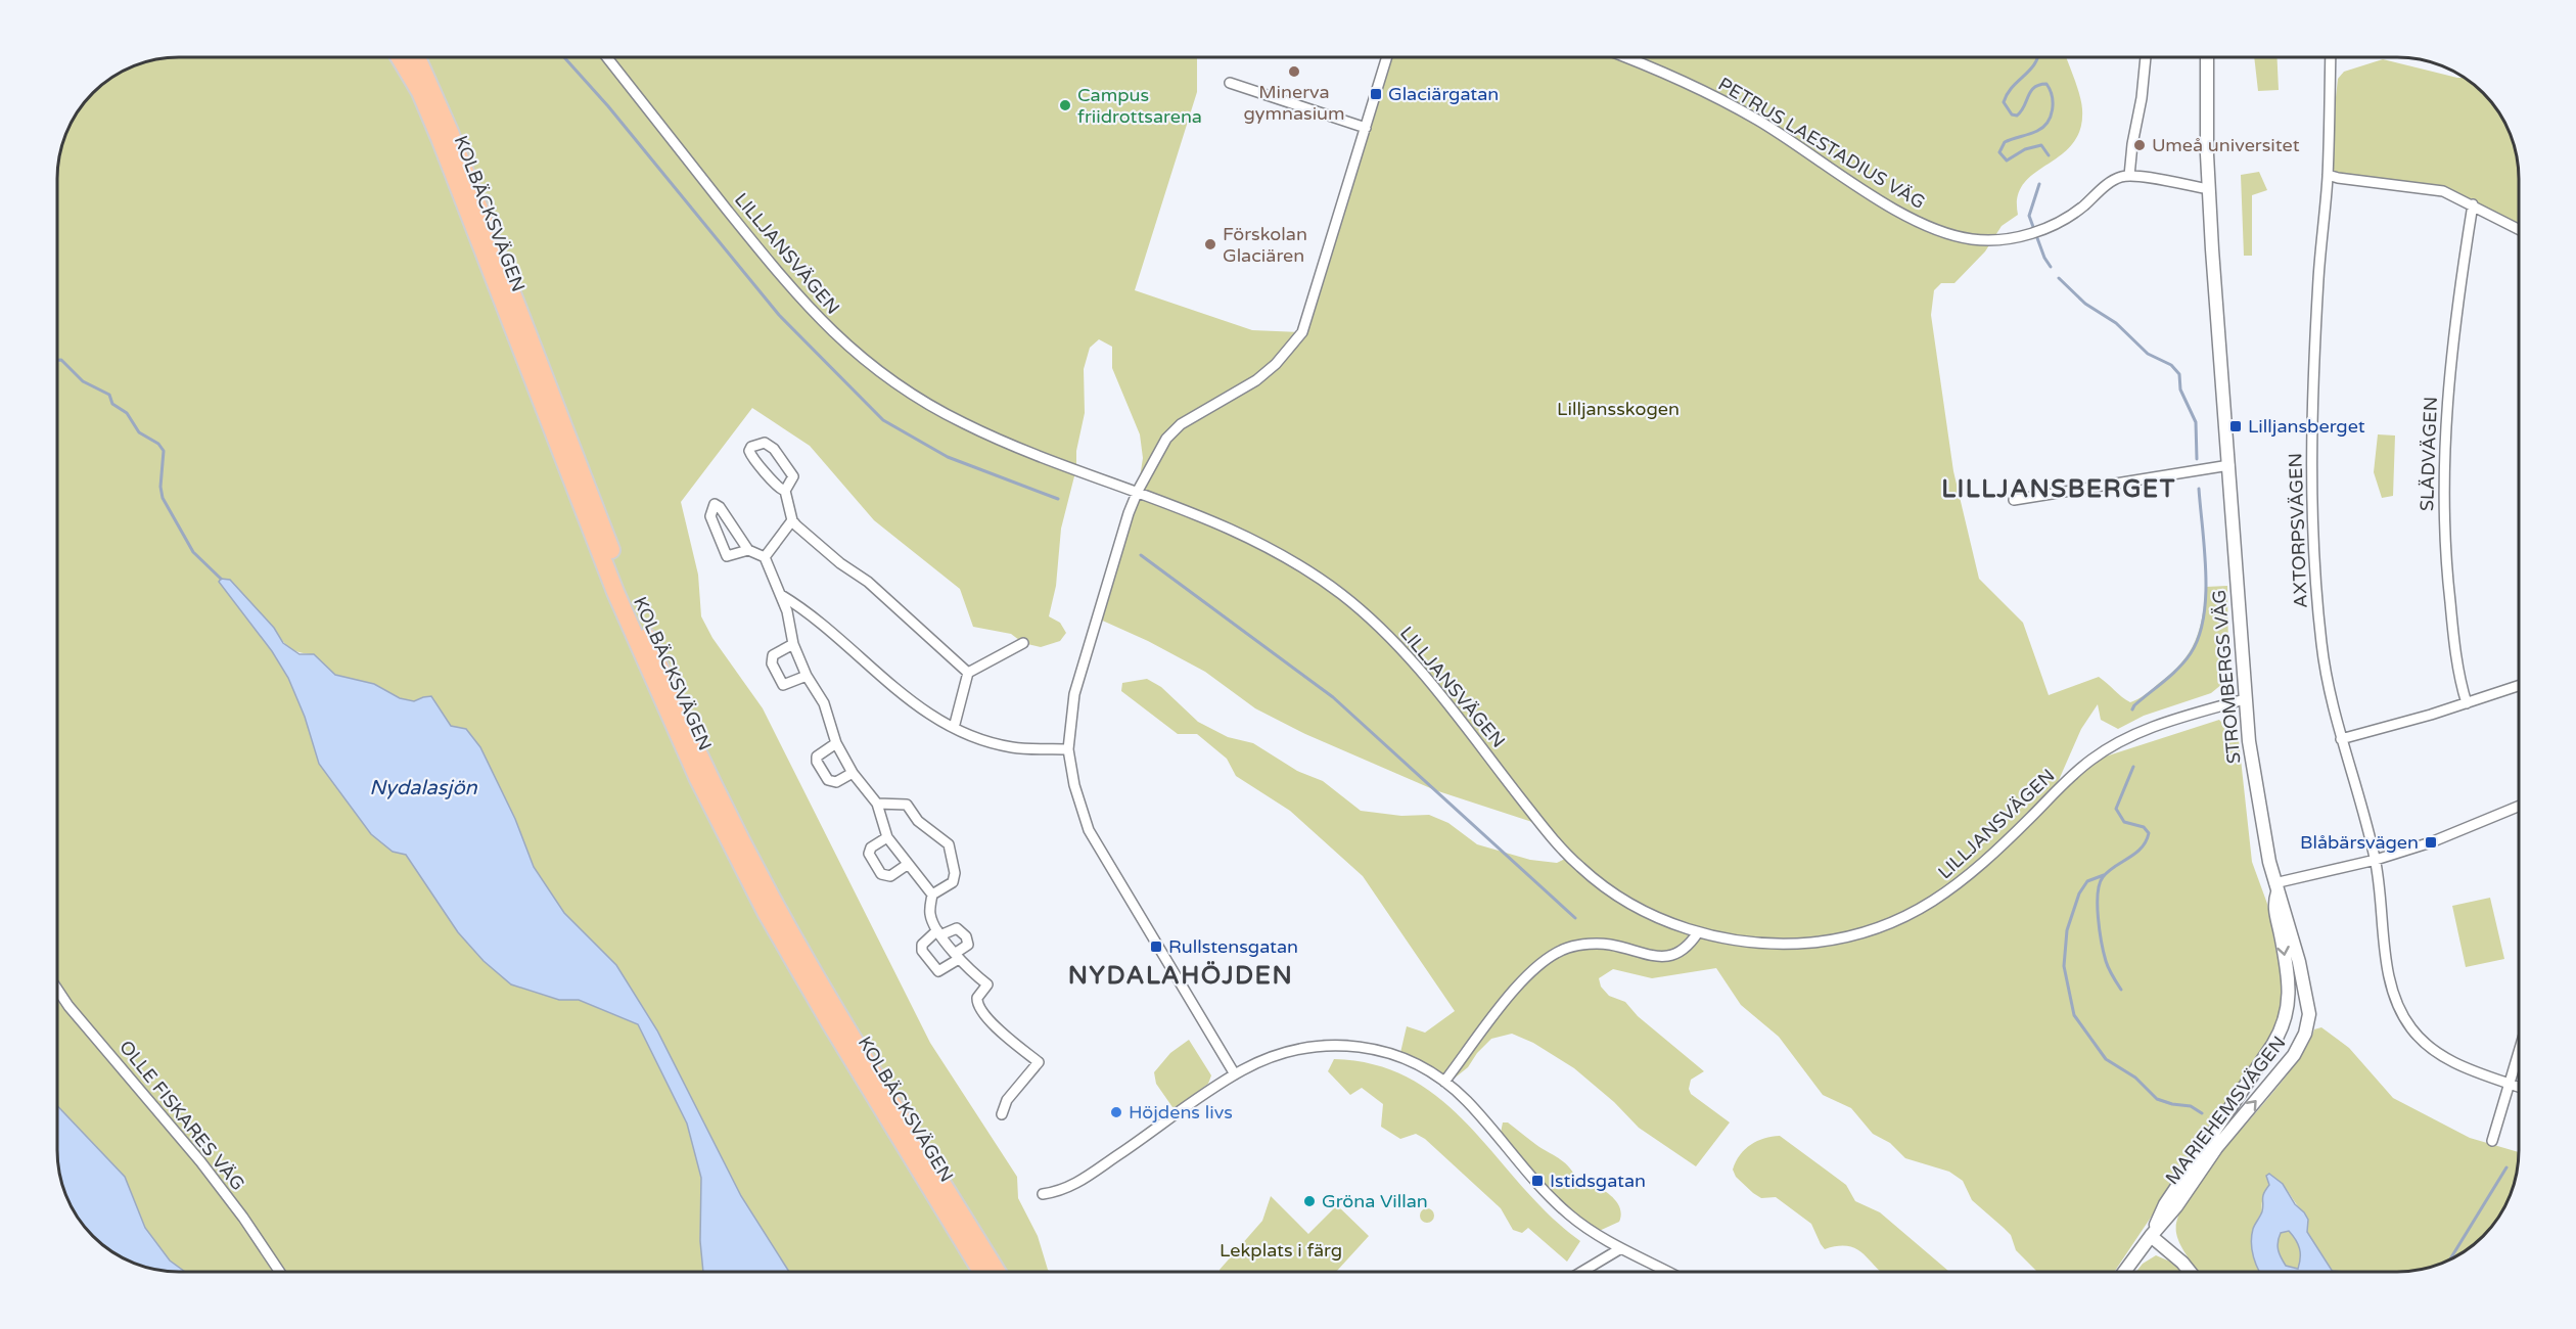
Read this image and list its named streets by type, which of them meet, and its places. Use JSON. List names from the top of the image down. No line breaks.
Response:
{"streets":{"highway":["KOLBÄCKSVÄGEN"],"street":["PETRUS LAESTADIUS VÄG","LILLJANSVÄGEN","SLÄDVÄGEN","AXTORPSVÄGEN","STROMBERGS VÄG","MARIEHEMSVÄGEN","OLLE FISKARES VÄG"]},"crossings":[["LILLJANSVÄGEN","STROMBERGS VÄG"],["STROMBERGS VÄG","MARIEHEMSVÄGEN"]],"districts":["LILLJANSBERGET","NYDALAHÖJDEN"],"water":["Nydalasjön"],"parks":["Lilljansskogen","Lekplats i färg"],"places":{"other":["Minerva gymnasium","Campus friidrottsarena","Umeå universitet","Förskolan Glaciären","Höjdens livs","Gröna Villan"],"transit":["Glaciärgatan","Lilljansberget","Blåbärsvägen","Rullstensgatan","Istidsgatan"]}}
